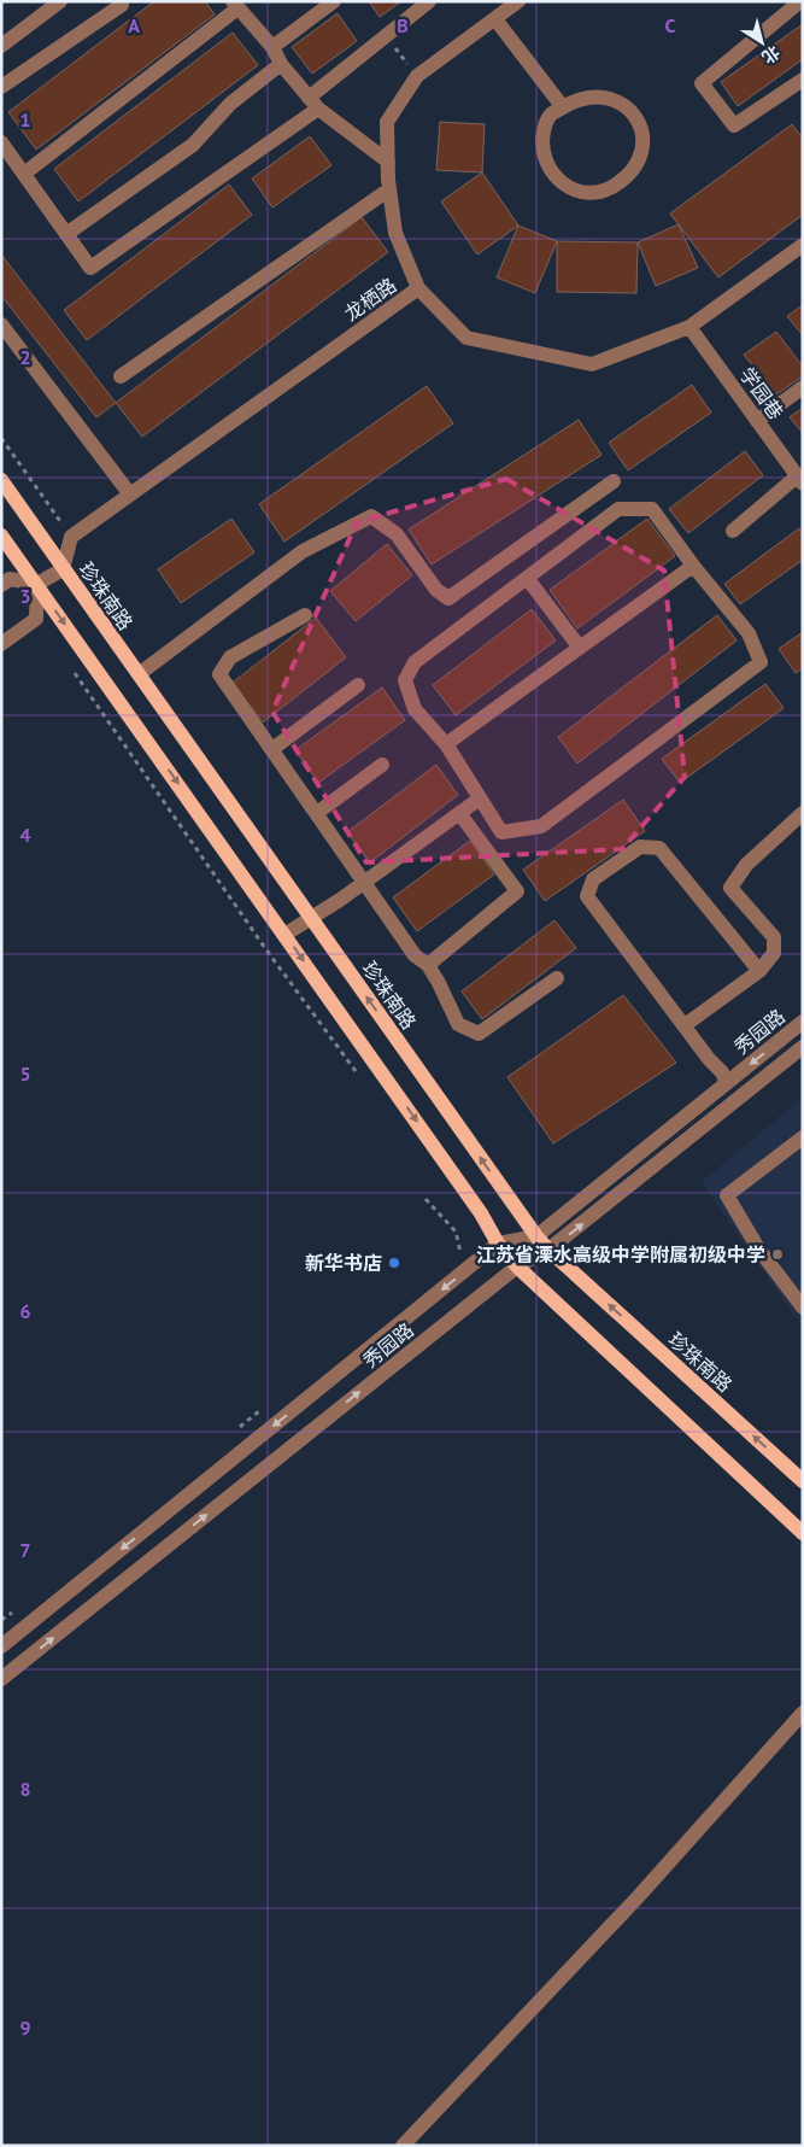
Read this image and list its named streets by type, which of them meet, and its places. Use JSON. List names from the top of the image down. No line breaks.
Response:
{"streets":{"main road":["珍珠南路"],"street":["龙栖路","学园巷","秀园路"]},"crossings":[["龙栖路","学园巷"],["珍珠南路","秀园路"]],"places":["江苏省溧水高级中学附属初级中学","新华书店"],"north":"bottom right","grid":{"columns":["A","B","C"],"rows":["1","2","3","4","5","6","7","8","9"]}}
